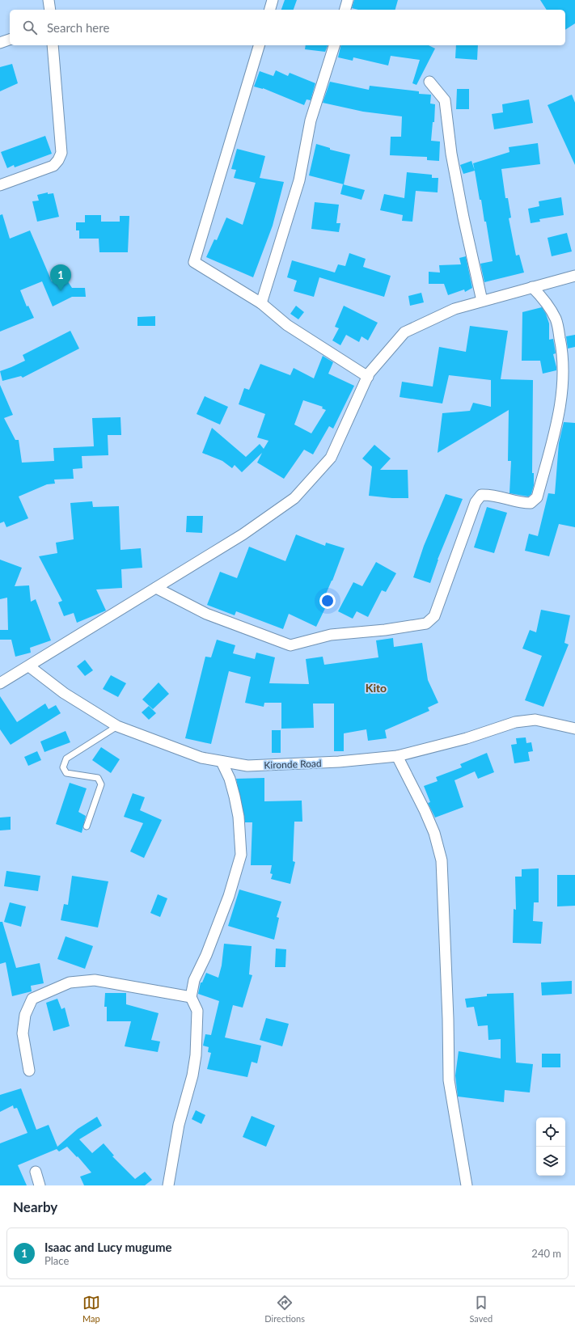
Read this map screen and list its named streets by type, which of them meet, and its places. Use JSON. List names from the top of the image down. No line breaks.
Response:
{"streets":{"street":["Kironde Road"]},"districts":["Kito"],"page":{"search":"Search here","pins":"1","heading":"Nearby","list":[{"mark":"1","name":"Isaac and Lucy mugume","note":"Place","value":"240 m"}],"nav":["Map","Directions","Saved"]}}
